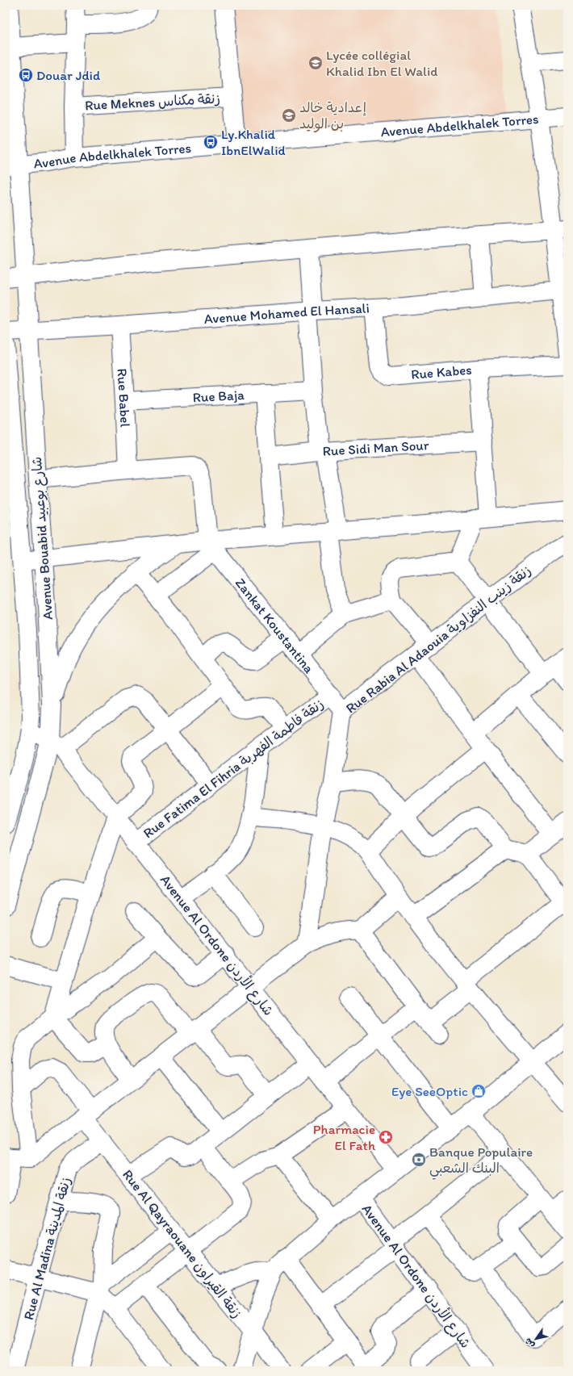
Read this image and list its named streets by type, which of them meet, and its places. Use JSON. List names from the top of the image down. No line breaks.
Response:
{"streets":{"street":["Rue Meknes زنقة مكناس","Avenue Abdelkhalek Torres","Avenue Mohamed El Hansali","Rue Kabes","Rue Baja","Rue Babel","Rue Sidi Man Sour","Avenue Bouabid شارع بوعبيد","Zankat Koustantina","Rue Rabia Al Adaouia زنقة زينب النفزاوية","Rue Fatima El Fihria زنقة فاطمة الفهربة","Avenue Al Ordone شارع الأردن","Rue Al Qayraouane زنقة القيراون","Rue Al Madina زنقة المدينة"]},"crossings":[["Avenue Abdelkhalek Torres","Avenue Bouabid شارع بوعبيد"],["Avenue Mohamed El Hansali","Rue Kabes"],["Avenue Mohamed El Hansali","Rue Babel"],["Avenue Mohamed El Hansali","Avenue Bouabid شارع بوعبيد"],["Rue Baja","Rue Babel"],["Avenue Bouabid شارع بوعبيد","Avenue Al Ordone شارع الأردن"],["Zankat Koustantina","Rue Rabia Al Adaouia زنقة زينب النفزاوية"],["Zankat Koustantina","Rue Fatima El Fihria زنقة فاطمة الفهربة"],["Rue Fatima El Fihria زنقة فاطمة الفهربة","Avenue Al Ordone شارع الأردن"],["Rue Al Qayraouane زنقة القيراون","Rue Al Madina زنقة المدينة"]],"places":{"school or university":["Lycée collégial Khalid Ibn El Walid","إعدادية خالد بن الوليد"],"bus stop":["Douar Jdid","Ly.Khalid IbnElWalid"],"shop":["Eye SeeOptic"],"pharmacy":["Pharmacie El Fath"],"bank":["Banque Populaire البنك الشعبي"]},"north":"bottom left"}
